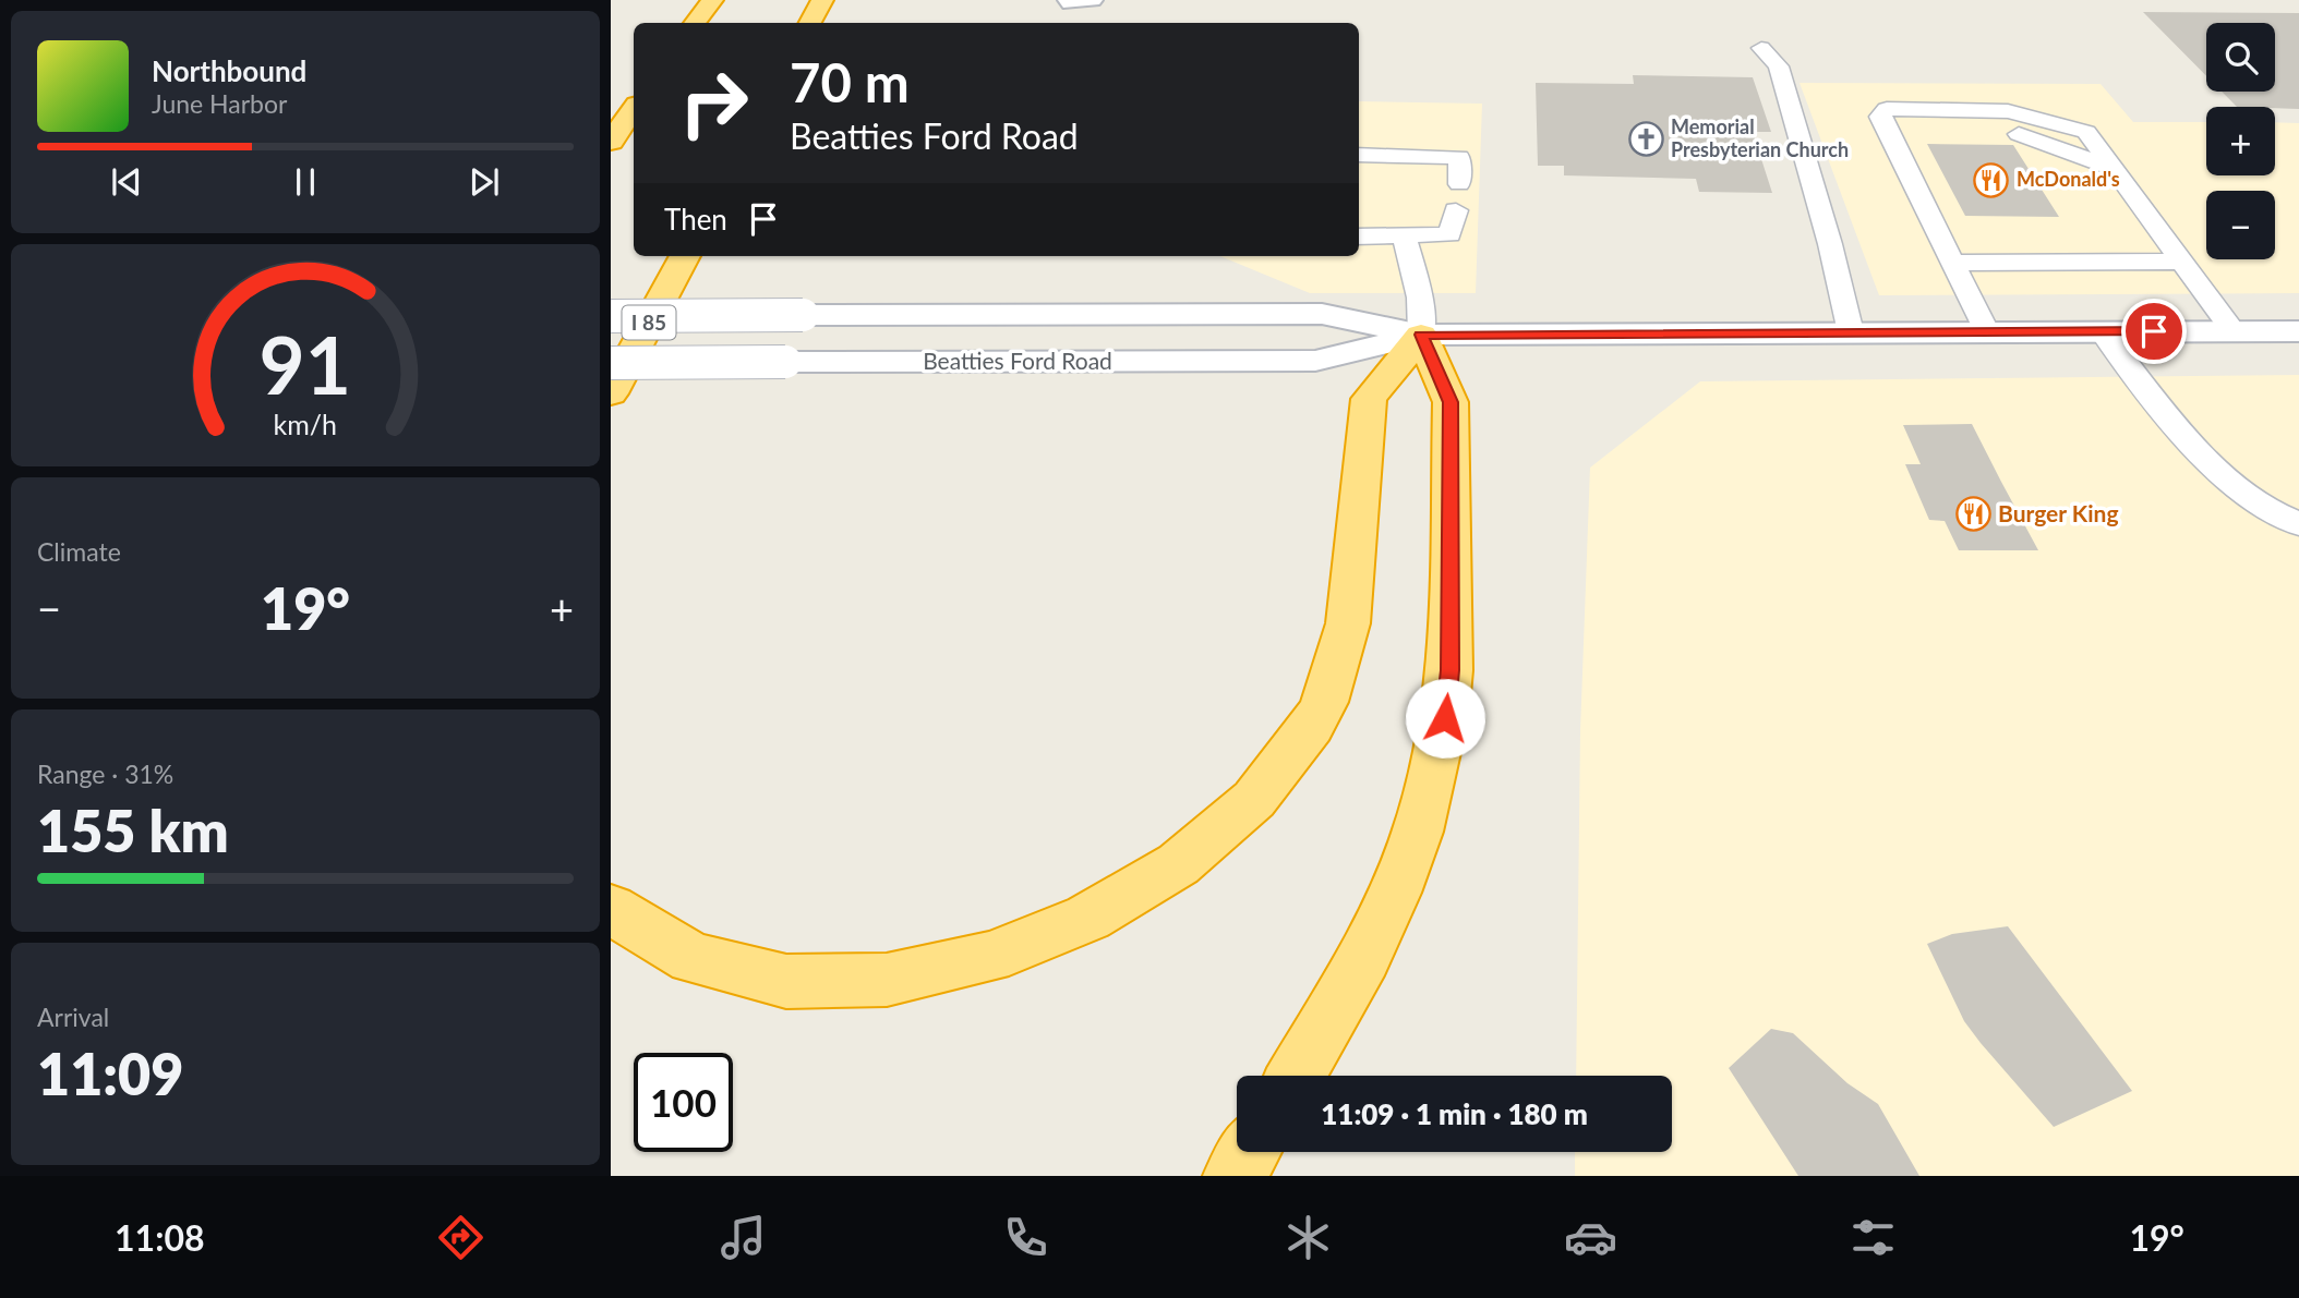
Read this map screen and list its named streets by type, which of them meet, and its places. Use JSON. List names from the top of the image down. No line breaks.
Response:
{"streets":{"highway":["I 85"],"main road":["Beatties Ford Road"]},"places":{"church":["Memorial Presbyterian Church"],"restaurant":["McDonald's","Burger King"]},"page":{"map_buttons":["+","−"],"turn":["70 m","Beatties Ford Road"],"song":["Northbound","June Harbor"],"then":"Then","tile":["Climate",["Range · 31%","155 km"],["Arrival","11:09"]],"heat":["−","19°","+"],"limit":"100","trip":"11:09 · 1 min · 180 m","tabs":["11:08","19°"],"gauge":["91","km/h"]}}
